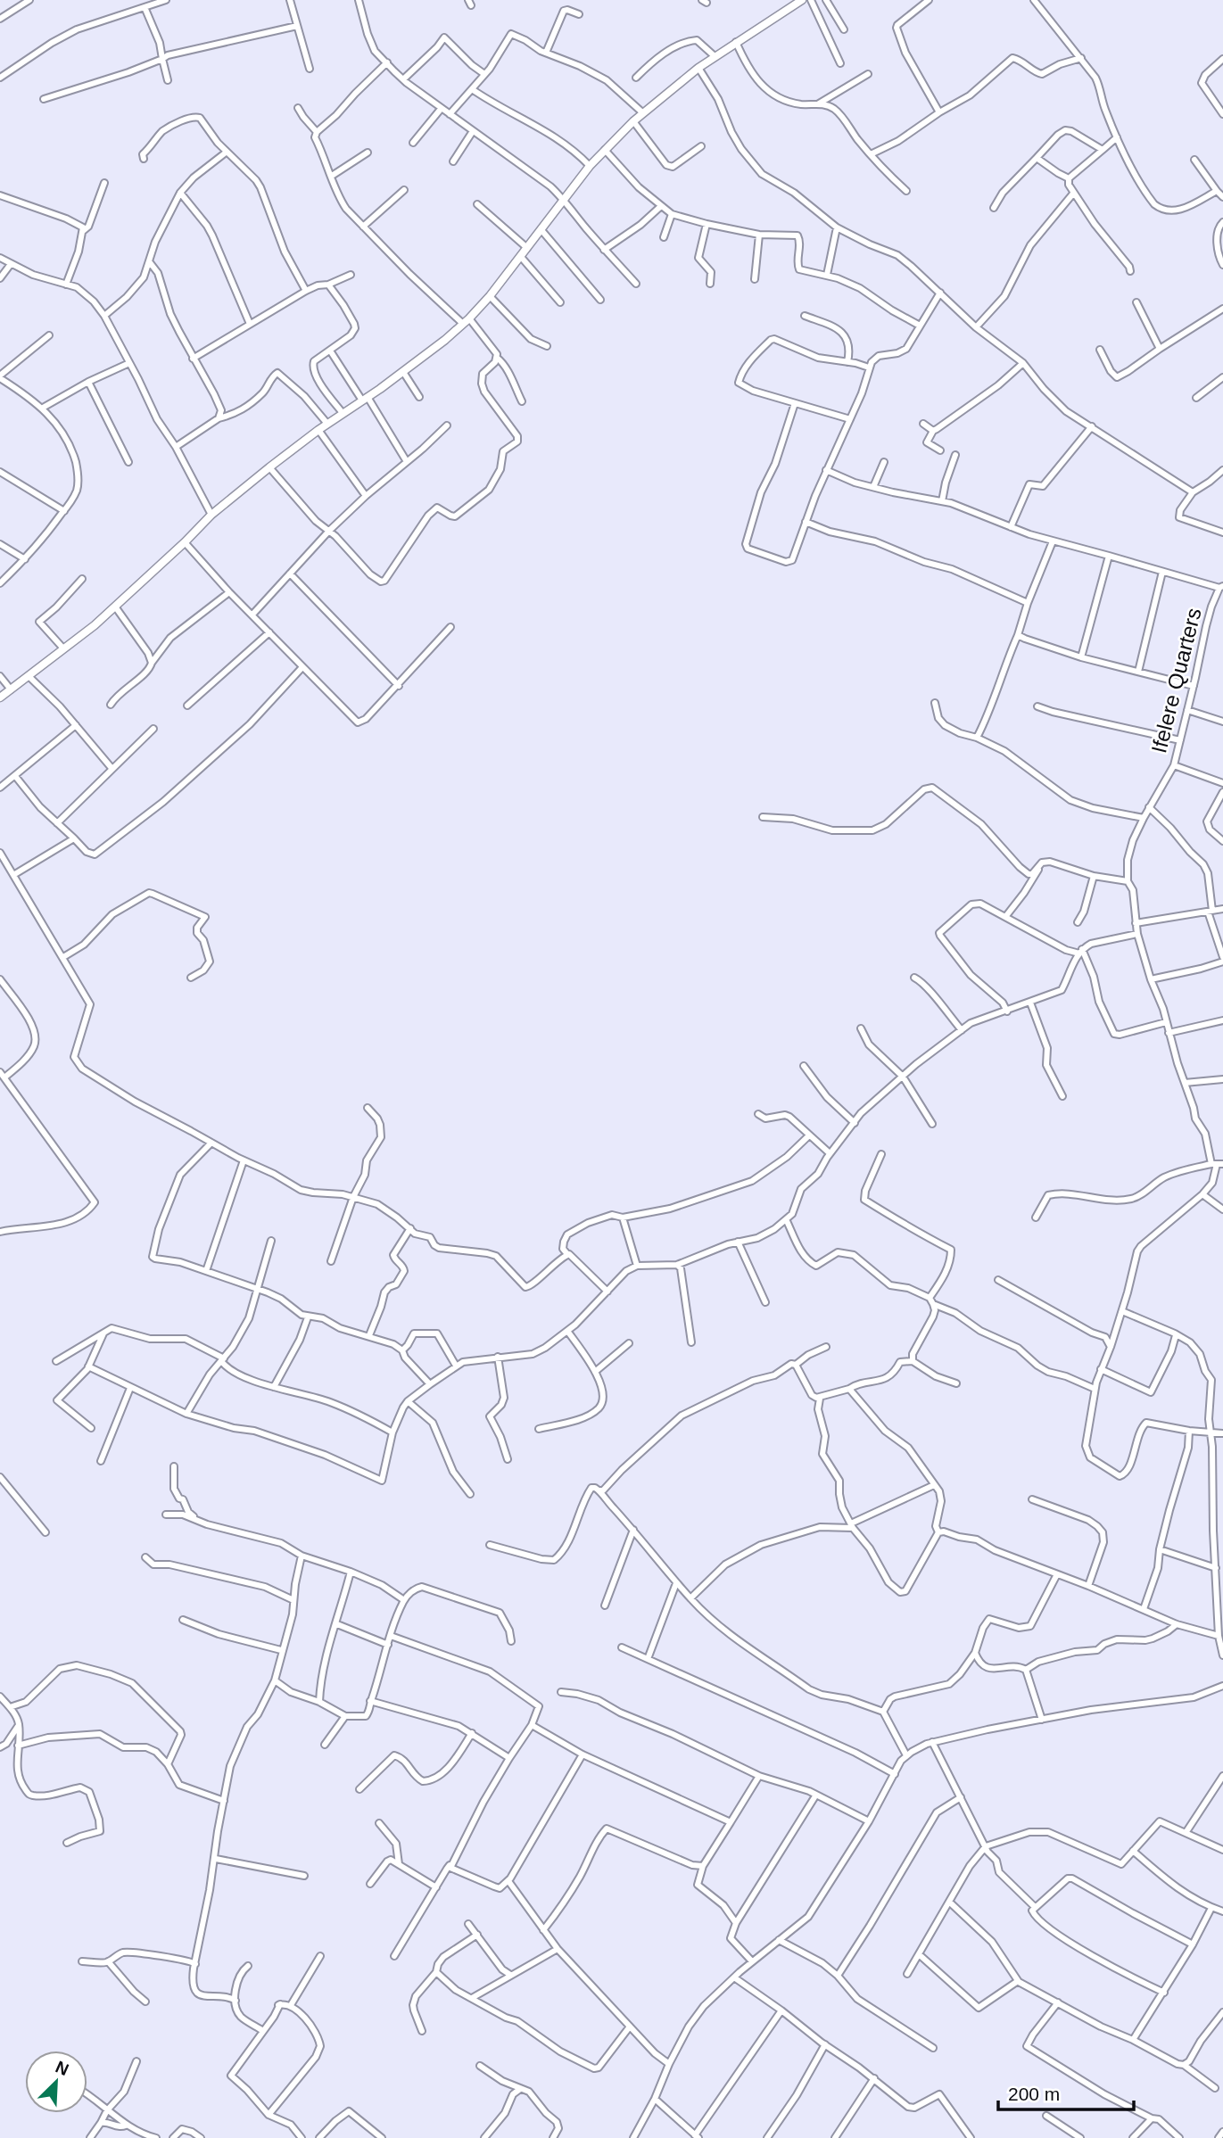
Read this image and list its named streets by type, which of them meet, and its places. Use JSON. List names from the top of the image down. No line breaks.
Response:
{"streets":{"street":["Ifelere Quarters"]},"scale_bar":"200 m","north":"top right"}
